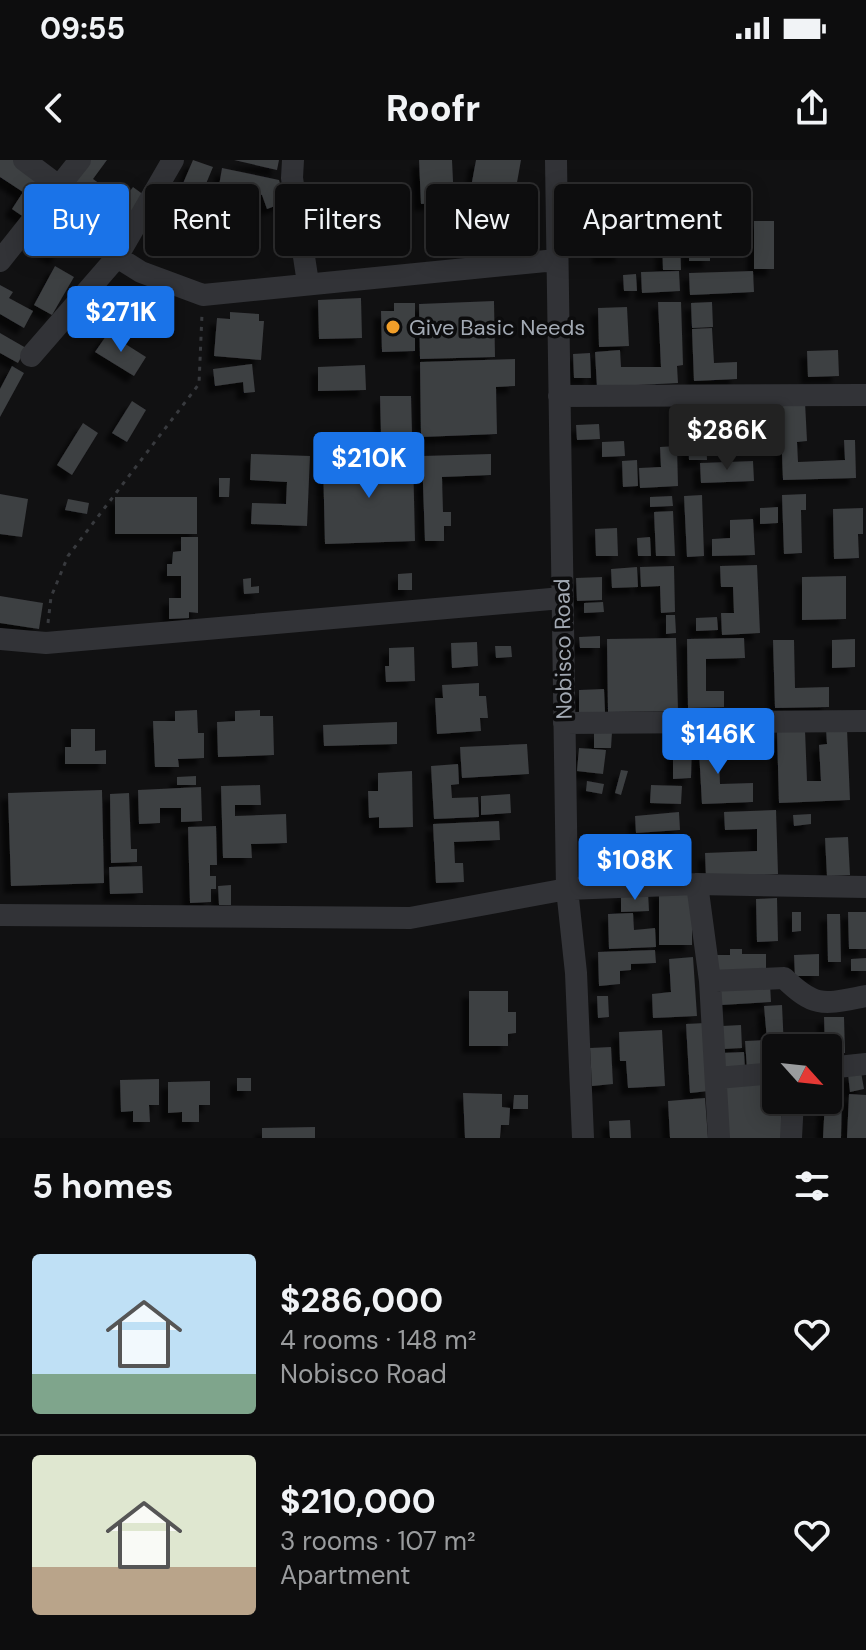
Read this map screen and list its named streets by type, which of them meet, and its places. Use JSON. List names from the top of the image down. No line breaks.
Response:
{"streets":{"street":["Nobisco Road"]},"places":["Give Basic Needs"],"north":"bottom right","page":{"status":"09:55","header":"Roofr","chip":["Buy","Rent","Filters","New","Apartment"],"price":["$271K","$286K","$210K","$146K","$108K"],"heading":"5 homes","list":[{"name":"$286,000","note":"4 rooms · 148 m² · Nobisco Road"},{"name":"$210,000","note":"3 rooms · 107 m² · Apartment"}]}}
